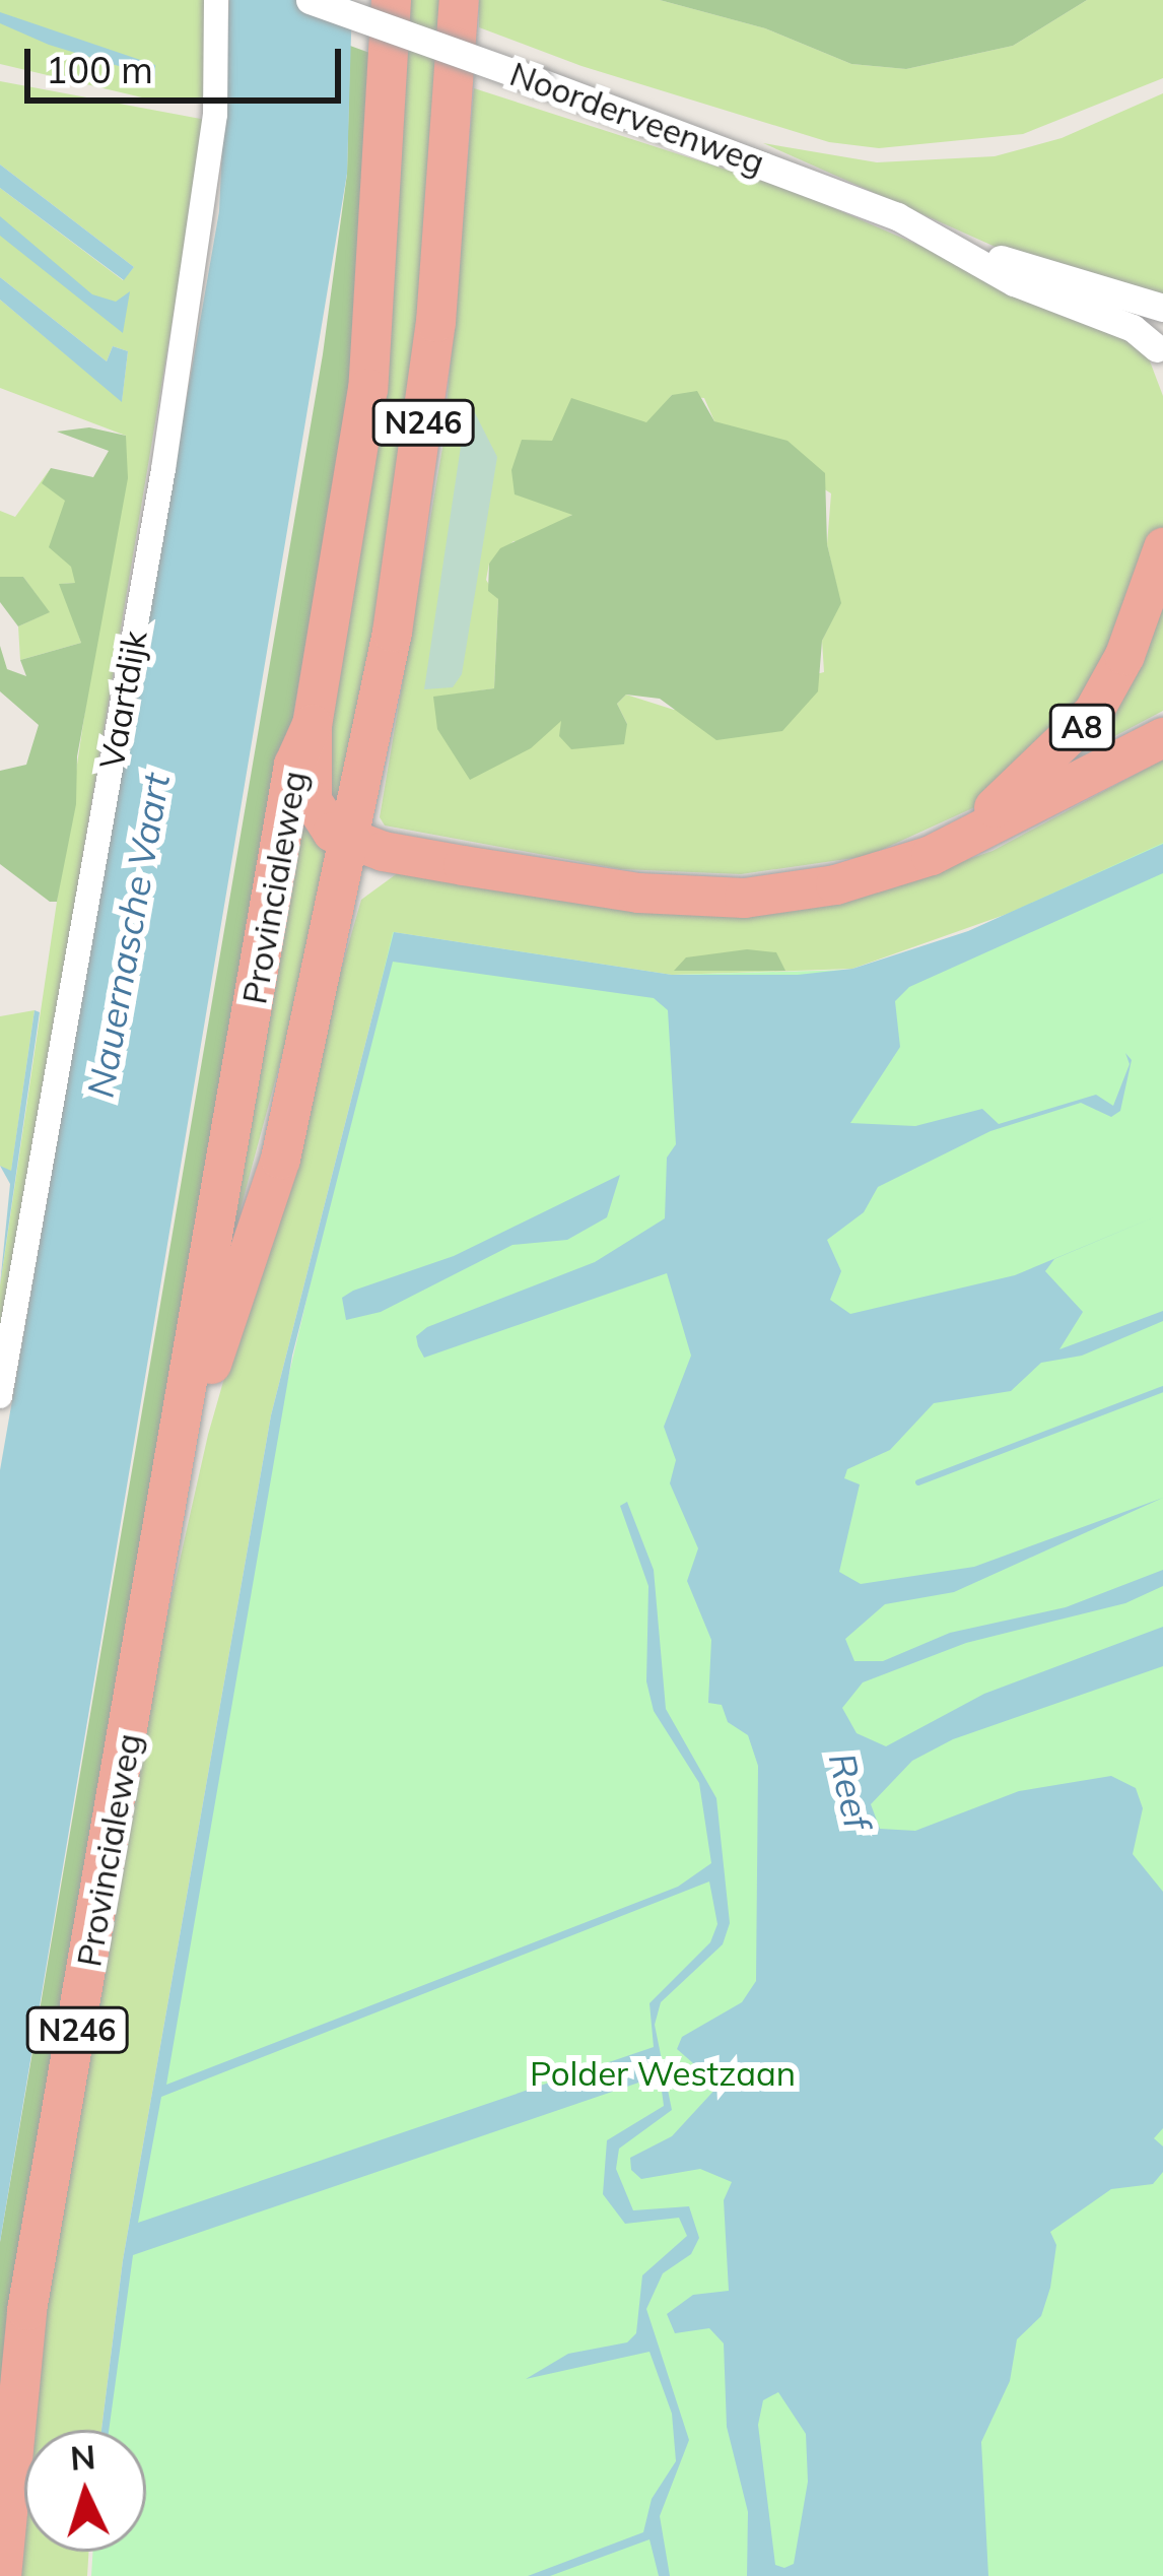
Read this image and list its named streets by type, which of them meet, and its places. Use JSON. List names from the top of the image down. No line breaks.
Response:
{"streets":{"highway":["N246","A8","Provincialeweg"],"street":["Noorderveenweg","Vaartdijk"]},"crossings":[["N246","A8"],["N246","Provincialeweg"],["A8","Provincialeweg"]],"water":["Nauernasche Vaart","Reef"],"parks":["Polder Westzaan"],"scale_bar":"100 m","north":"top"}
